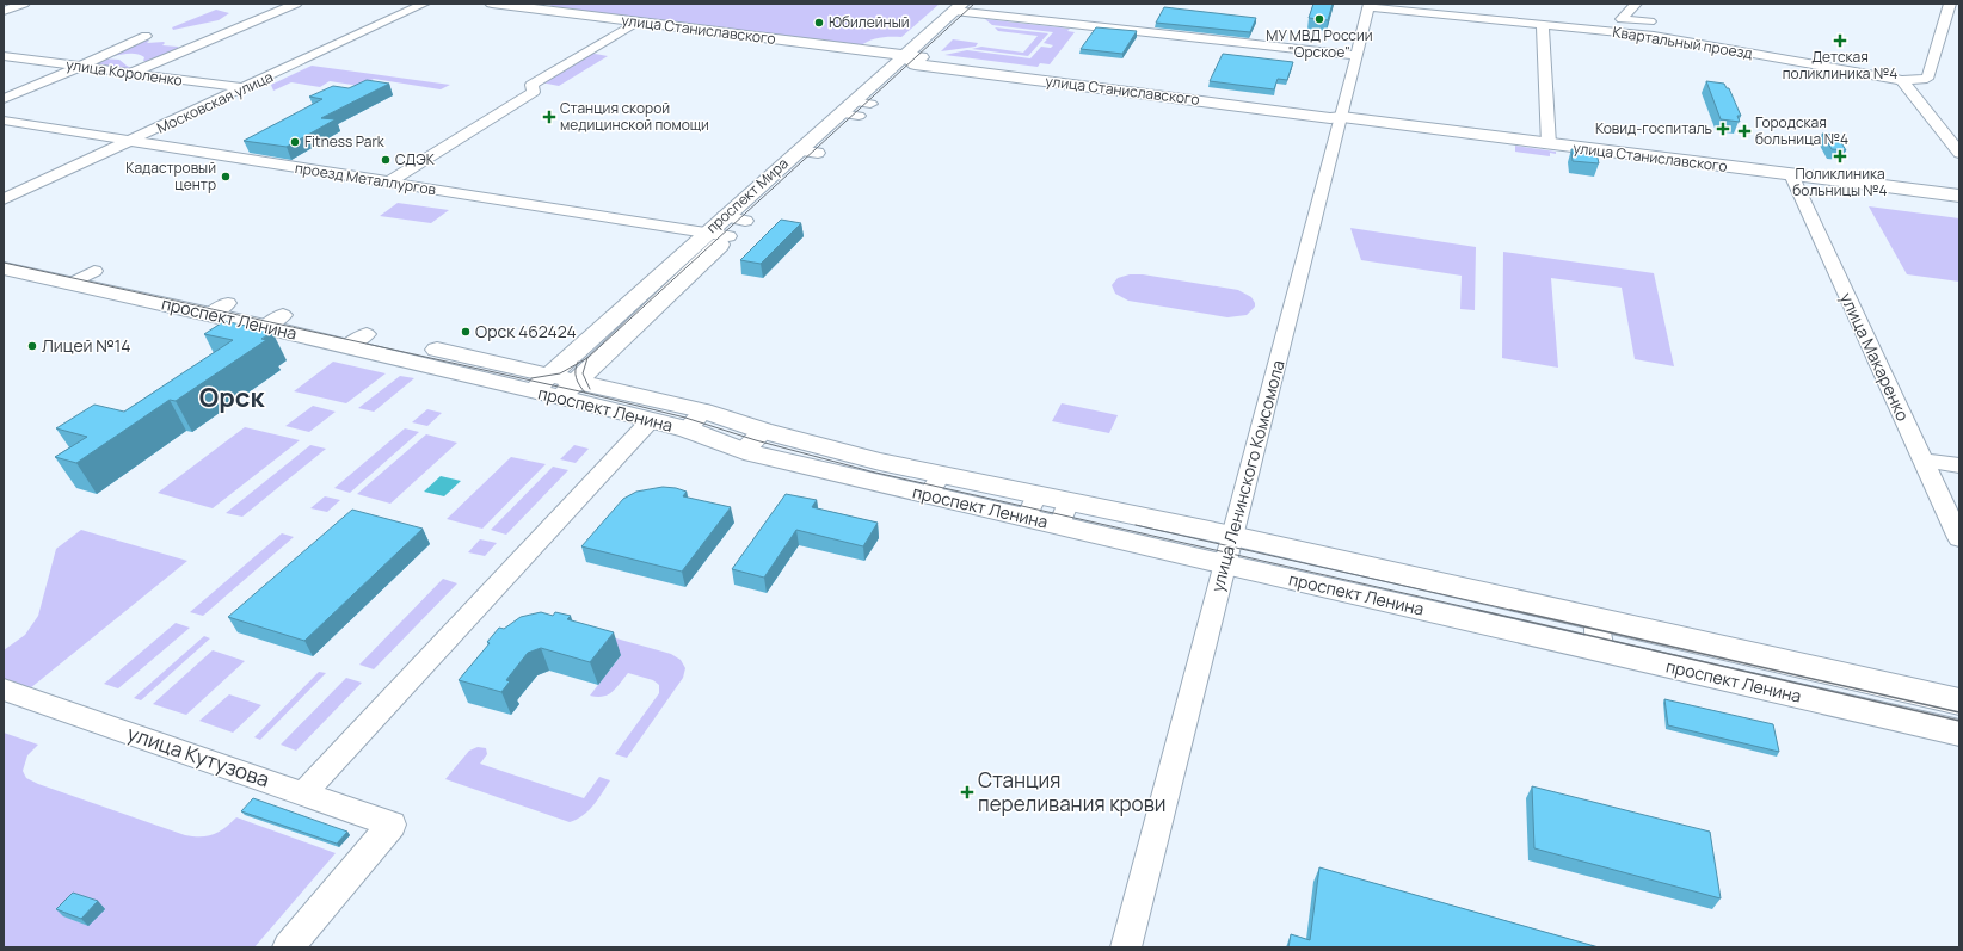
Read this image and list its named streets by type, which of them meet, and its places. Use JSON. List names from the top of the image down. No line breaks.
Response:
{"streets":{"main road":["улица Станиславского","проспект Мира","проспект Ленина"],"street":["Квартальный проезд","улица Короленко","Московская улица","проезд Металлургов","улица Макаренко","улица Ленинского Комсомола","улица Кутузова"]},"crossings":[["улица Станиславского","проспект Мира"],["улица Станиславского","улица Макаренко"],["улица Станиславского","улица Ленинского Комсомола"],["Квартальный проезд","улица Ленинского Комсомола"],["улица Короленко","Московская улица"],["Московская улица","проезд Металлургов"],["проезд Металлургов","проспект Мира"],["проспект Мира","проспект Ленина"],["проспект Ленина","улица Ленинского Комсомола"]],"districts":["Орск"],"places":{"other":["МУ МВД России \"Орское\"","Юбилейный","Fitness Park","СДЭК","Кадастровый центр","Орск 462424","Лицей №14"],"health":["Детская поликлиника №4","Станция скорой медицинской помощи","Ковид-госпиталь","Городская больница №4","Поликлиника больницы №4","Станция переливания крови"]}}
